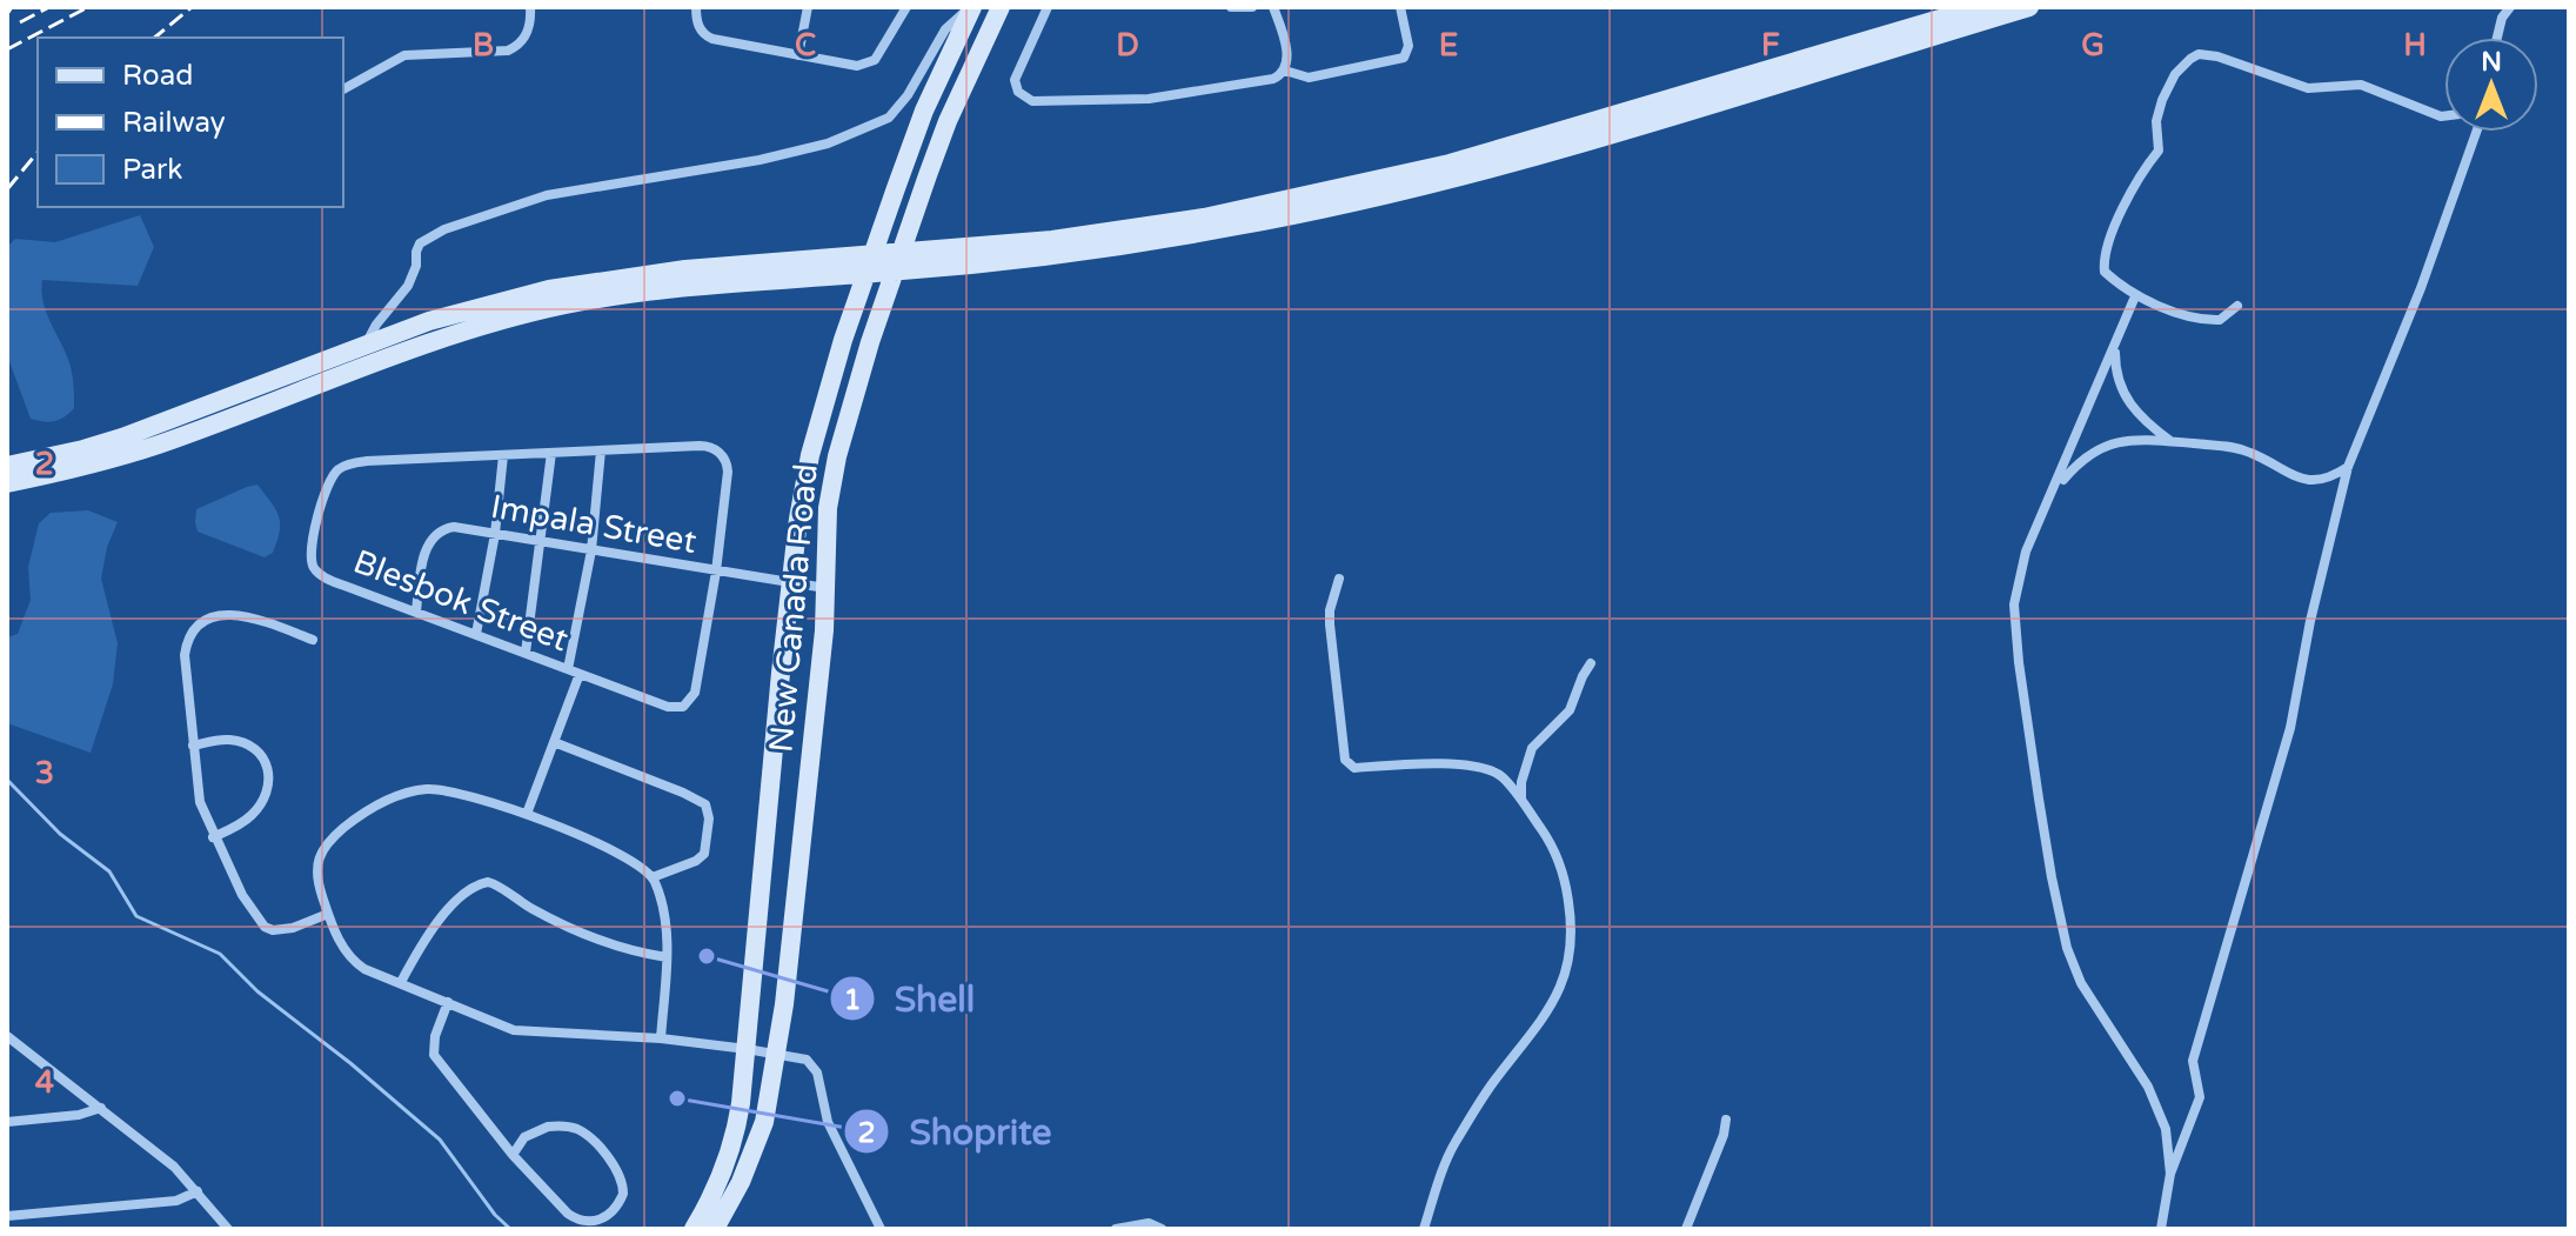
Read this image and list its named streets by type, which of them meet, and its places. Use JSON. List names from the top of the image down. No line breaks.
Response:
{"streets":{"main road":["New Canada Road"],"street":["Impala Street","Blesbok Street"]},"crossings":[["Impala Street","Blesbok Street"],["Impala Street","New Canada Road"]],"places":["Shell","Shoprite"],"legend":["Road","Railway","Park"],"north":"top","grid":{"columns":["B","C","D","E","F","G","H"],"rows":["2","3","4"]}}
